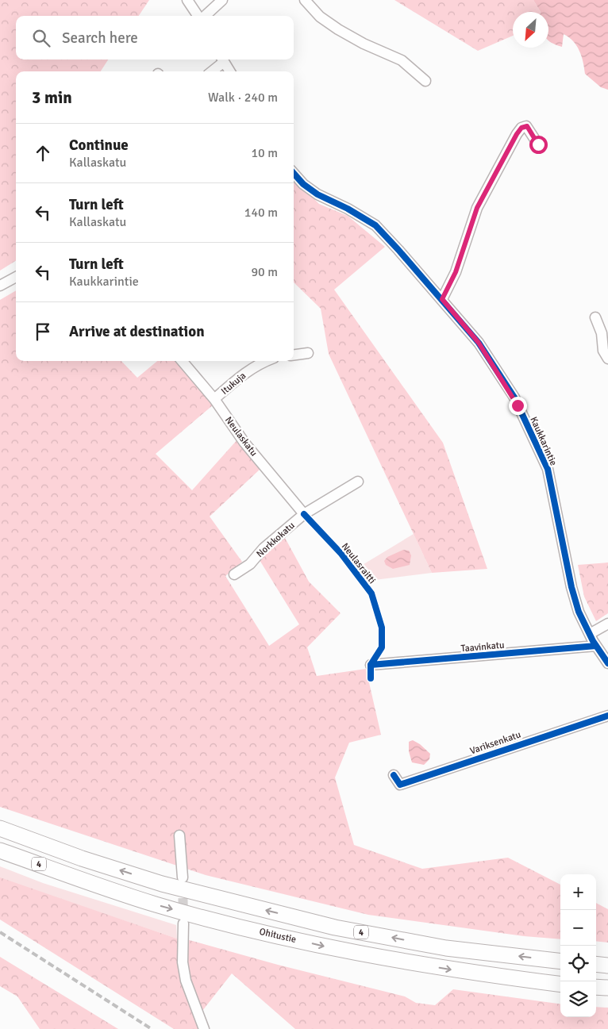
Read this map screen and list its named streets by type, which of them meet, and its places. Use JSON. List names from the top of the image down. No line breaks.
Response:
{"streets":{"highway":["4","Ohitustie"],"street":["Itukuja","Neulaskatu","Kaukkarintie","Norkkokatu","Taavinkatu","Variksenkatu"],"cycle path":["Neulasraitti"]},"crossings":[["Itukuja","Neulaskatu"],["Neulaskatu","Norkkokatu"],["Kaukkarintie","Taavinkatu"]],"north":"bottom left","page":{"search":"Search here","heading":["3 min","Walk · 240 m"],"list":[["Continue","Kallaskatu","10 m"],["Turn left","Kallaskatu","140 m"],["Turn left","Kaukkarintie","90 m"],"Arrive at destination"],"map_buttons":["+","−"]}}
